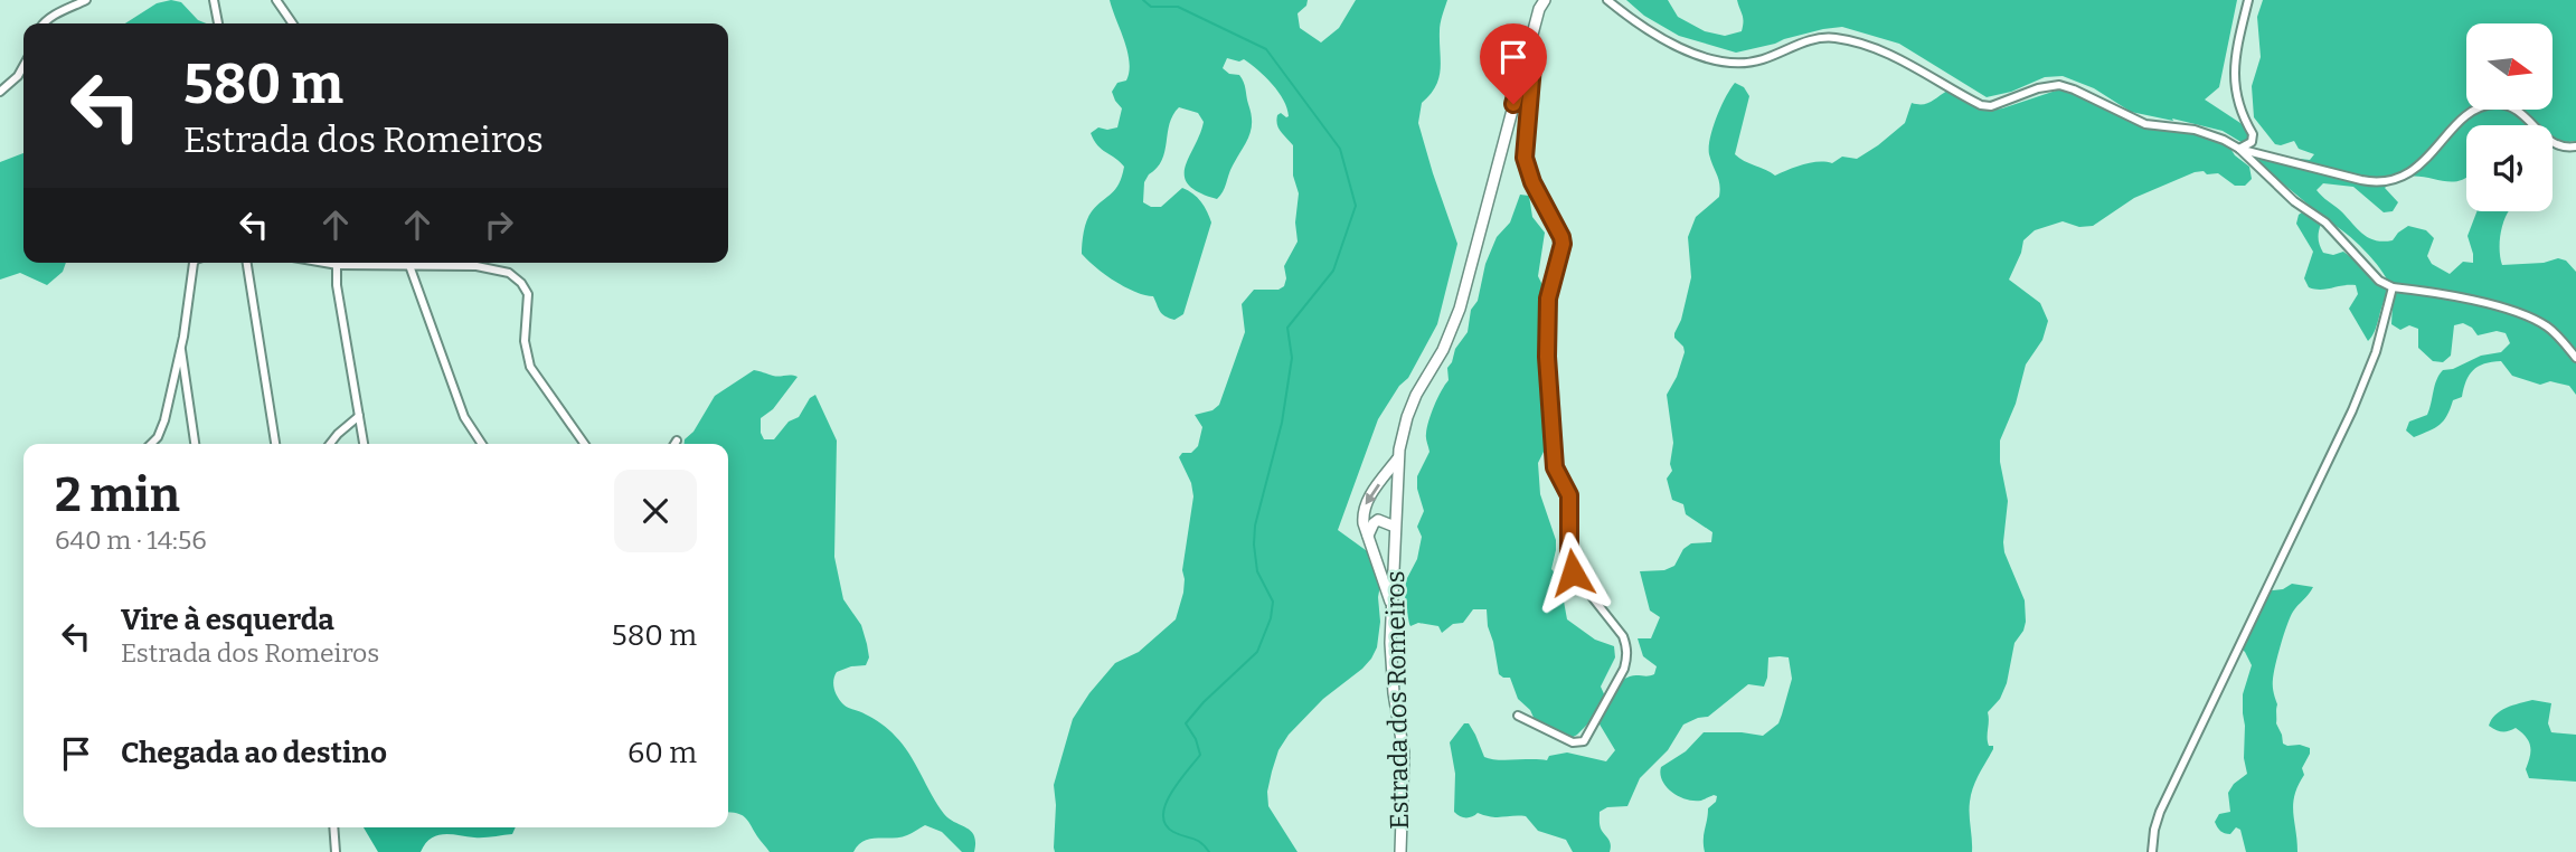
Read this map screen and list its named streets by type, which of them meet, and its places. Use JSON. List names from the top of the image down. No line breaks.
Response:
{"streets":{"main road":["Estrada dos Romeiros"]},"north":"right","page":{"turn":["580 m","Estrada dos Romeiros"],"heading":["2 min","640 m · 14:56"],"list":[{"name":"Vire à esquerda","note":"Estrada dos Romeiros","value":"580 m"},{"name":"Chegada ao destino","value":"60 m"}]}}
